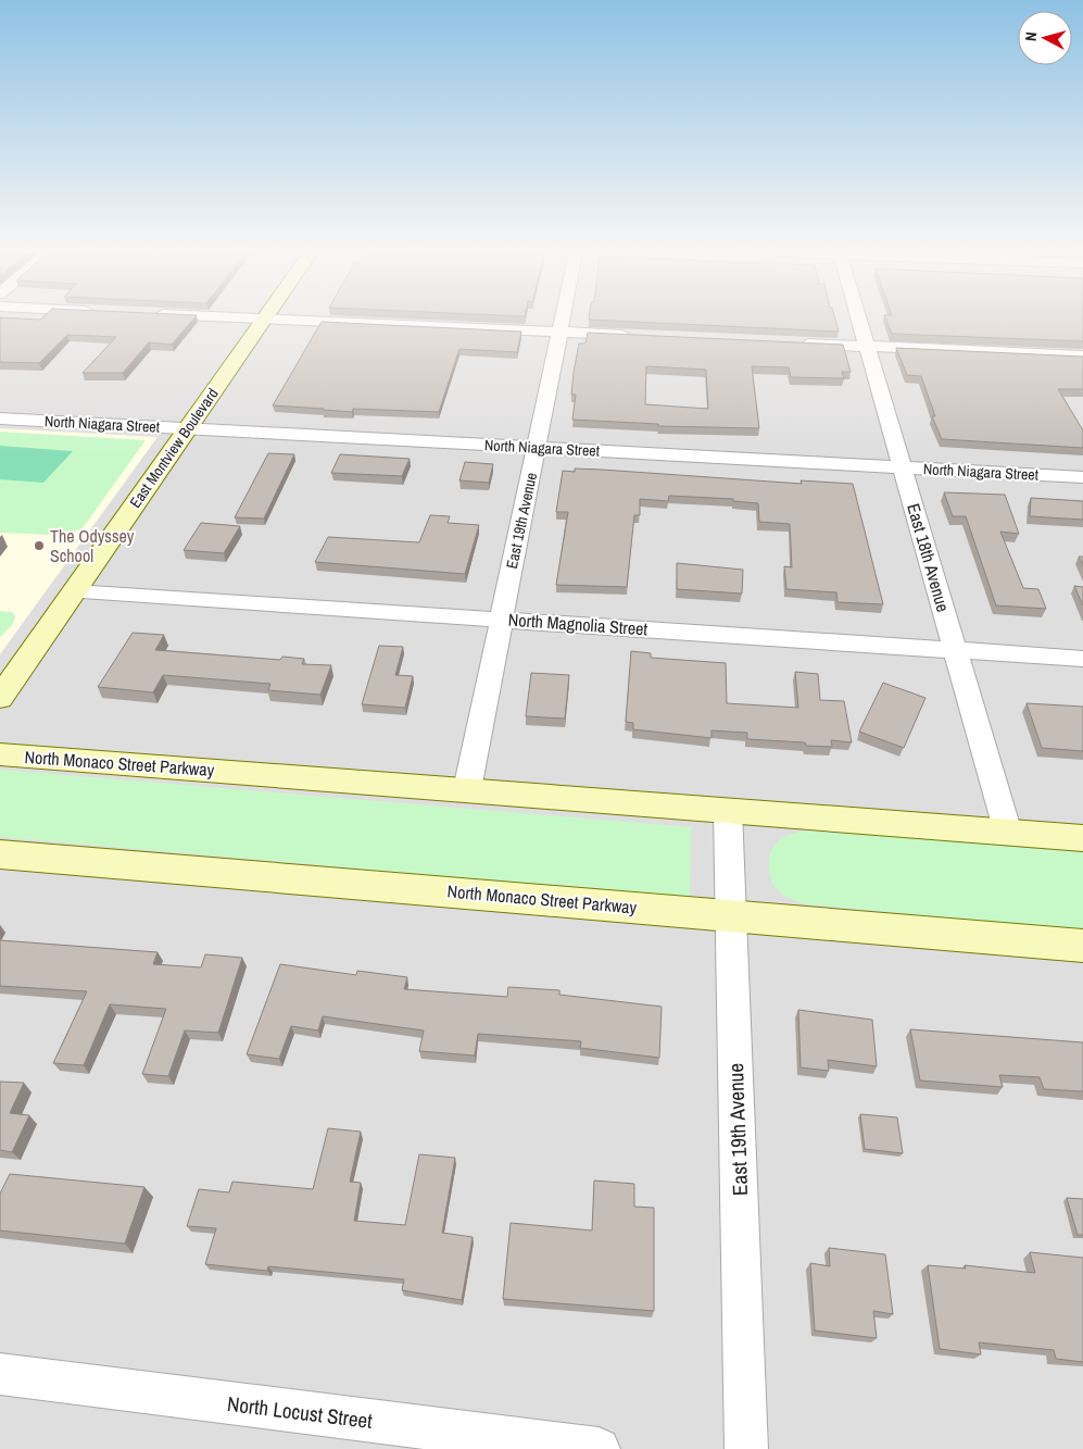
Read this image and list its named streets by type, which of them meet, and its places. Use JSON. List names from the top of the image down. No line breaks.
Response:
{"streets":{"main road":["East Montview Boulevard","North Monaco Street Parkway"],"street":["North Niagara Street","East 19th Avenue","East 18th Avenue","North Magnolia Street","North Locust Street"]},"crossings":[["North Niagara Street","East Montview Boulevard"],["North Niagara Street","East 19th Avenue"],["North Niagara Street","East 18th Avenue"],["East Montview Boulevard","North Magnolia Street"],["East 19th Avenue","North Magnolia Street"],["East 19th Avenue","North Monaco Street Parkway"],["East 18th Avenue","North Magnolia Street"],["East 18th Avenue","North Monaco Street Parkway"]],"places":["The Odyssey School"],"north":"left"}
